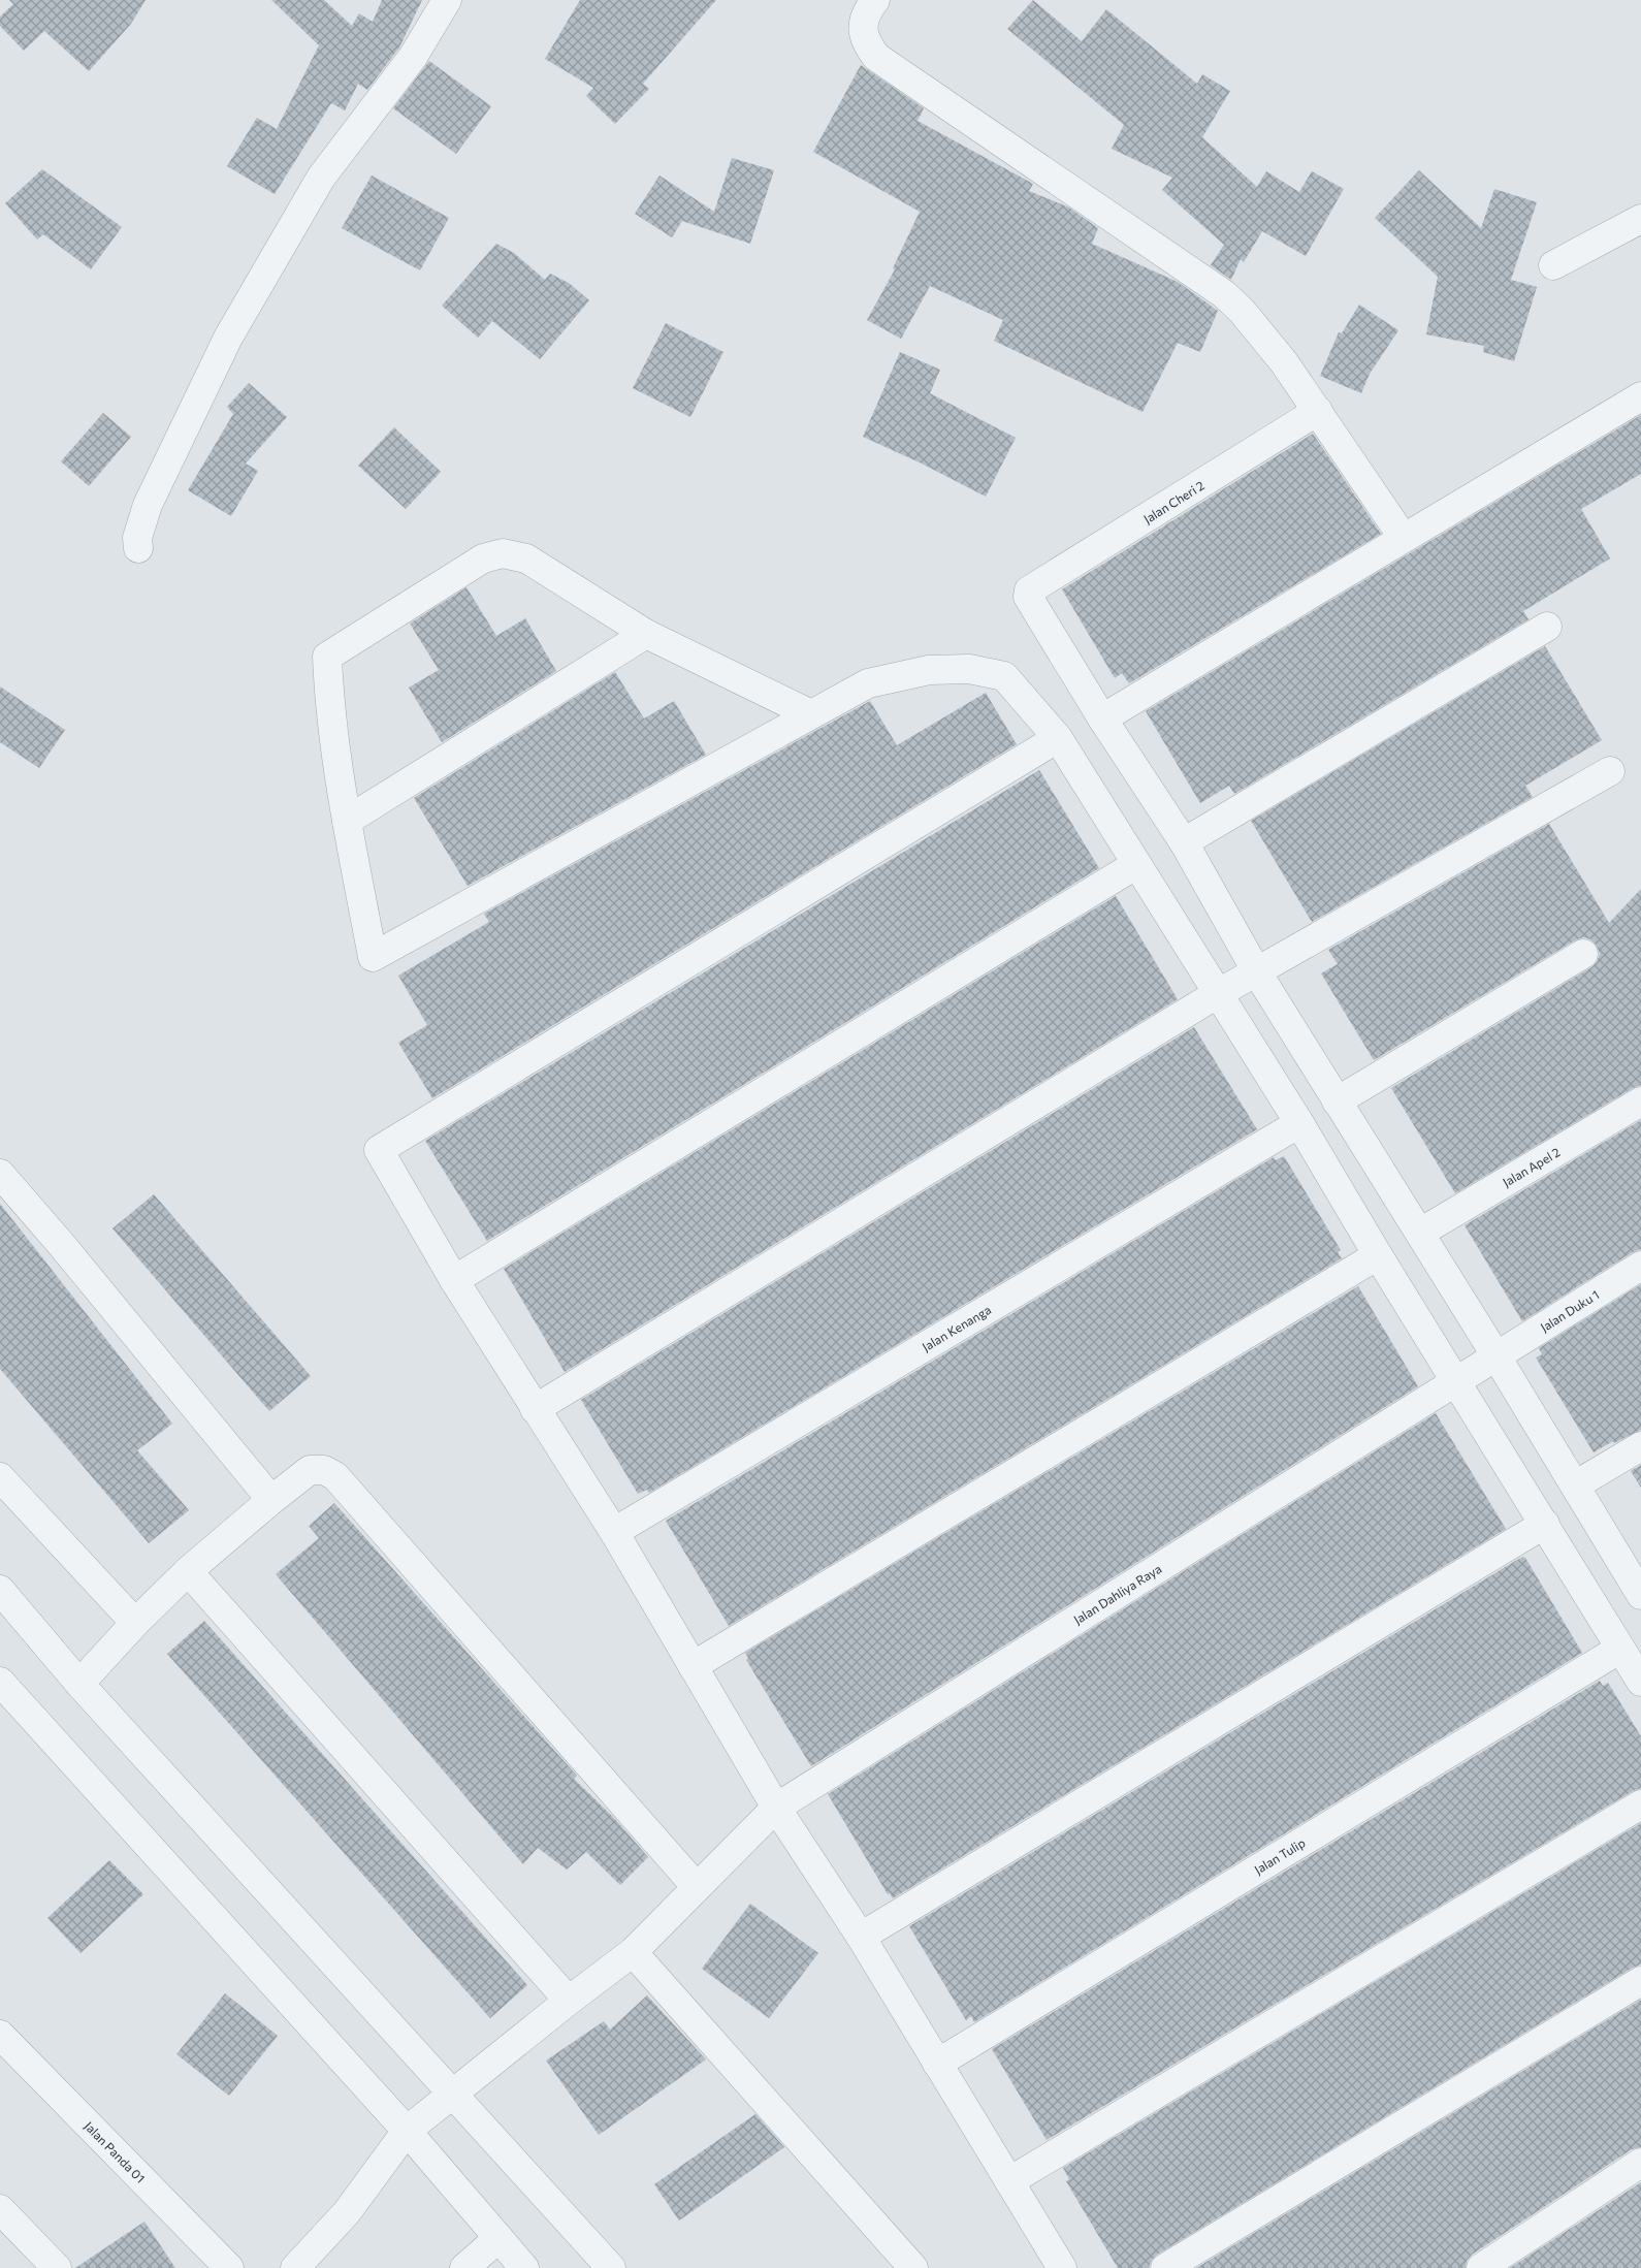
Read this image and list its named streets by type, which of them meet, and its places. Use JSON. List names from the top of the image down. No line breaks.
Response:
{"streets":{"street":["Jalan Cheri 2","Jalan Apel 2","Jalan Duku 1","Jalan Kenanga","Jalan Dahliya Raya","Jalan Tulip","Jalan Panda 01"]},"crossings":[["Jalan Duku 1","Jalan Dahliya Raya"]]}
